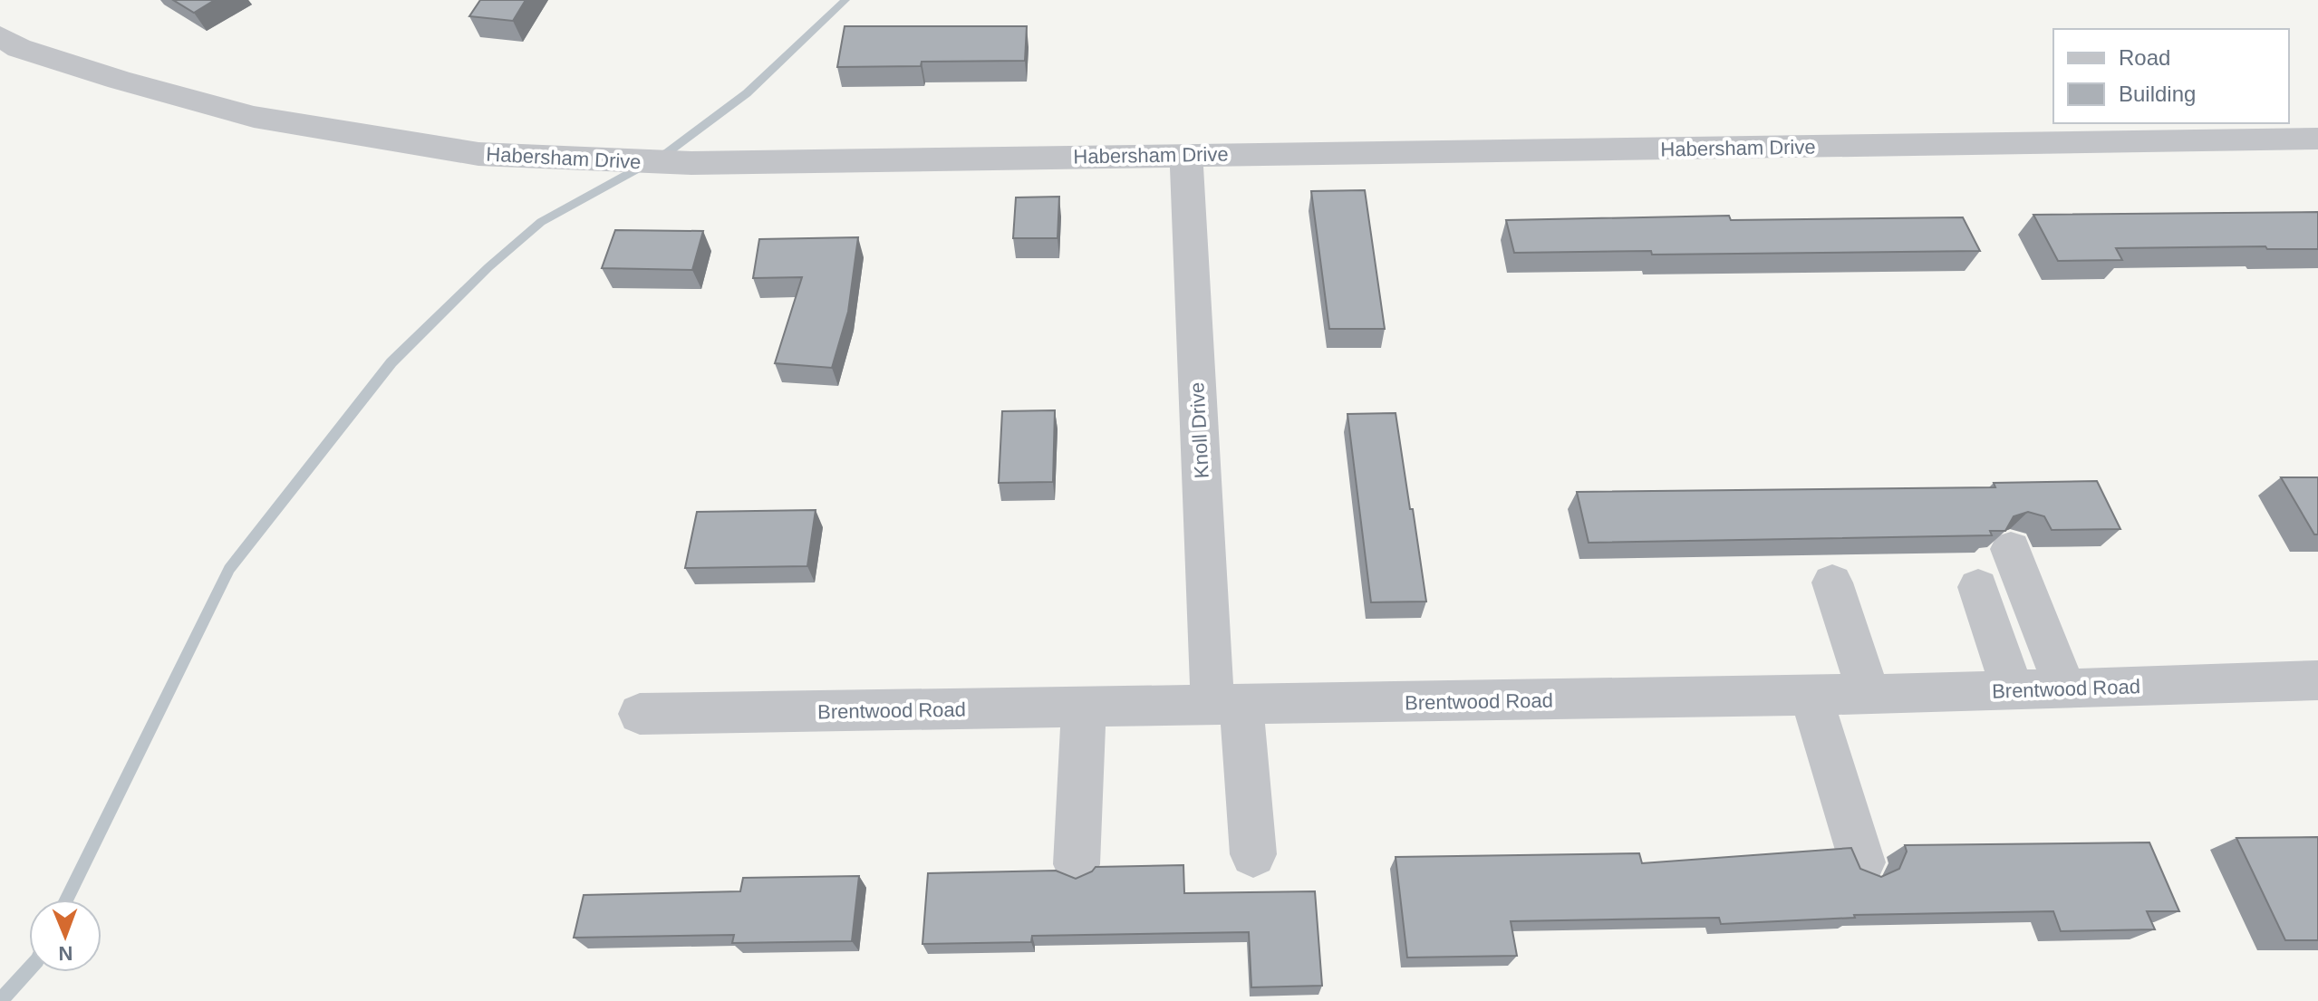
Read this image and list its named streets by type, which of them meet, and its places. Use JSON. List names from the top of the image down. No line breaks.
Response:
{"streets":{"street":["Habersham Drive","Knoll Drive","Brentwood Road"]},"crossings":[["Habersham Drive","Knoll Drive"],["Knoll Drive","Brentwood Road"]],"legend":["Road","Building"],"north":"bottom"}
